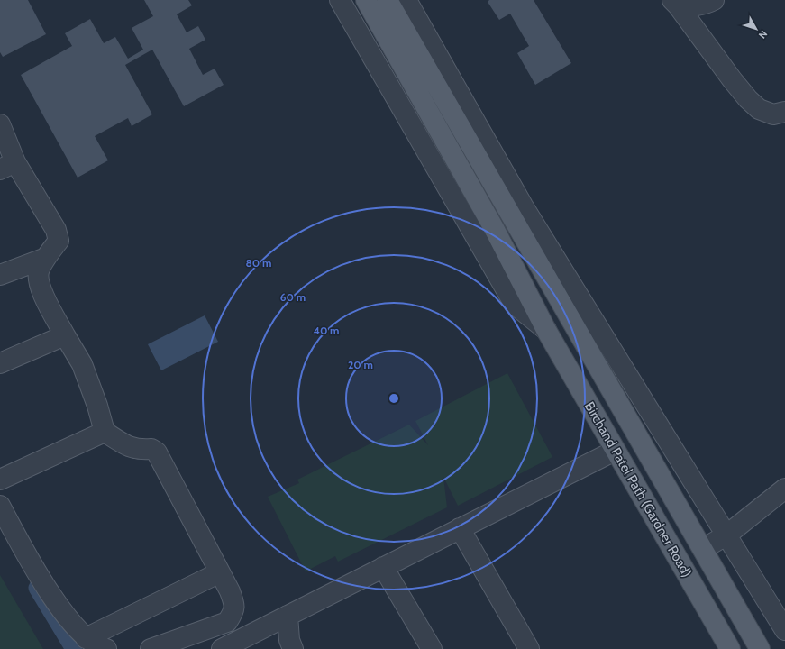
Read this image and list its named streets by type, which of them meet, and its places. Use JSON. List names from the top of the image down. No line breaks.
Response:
{"streets":{"main road":["Birchand Patel Path (Gardner Road)"]},"north":"bottom right","rings":["80 m","60 m","40 m","20 m"]}
